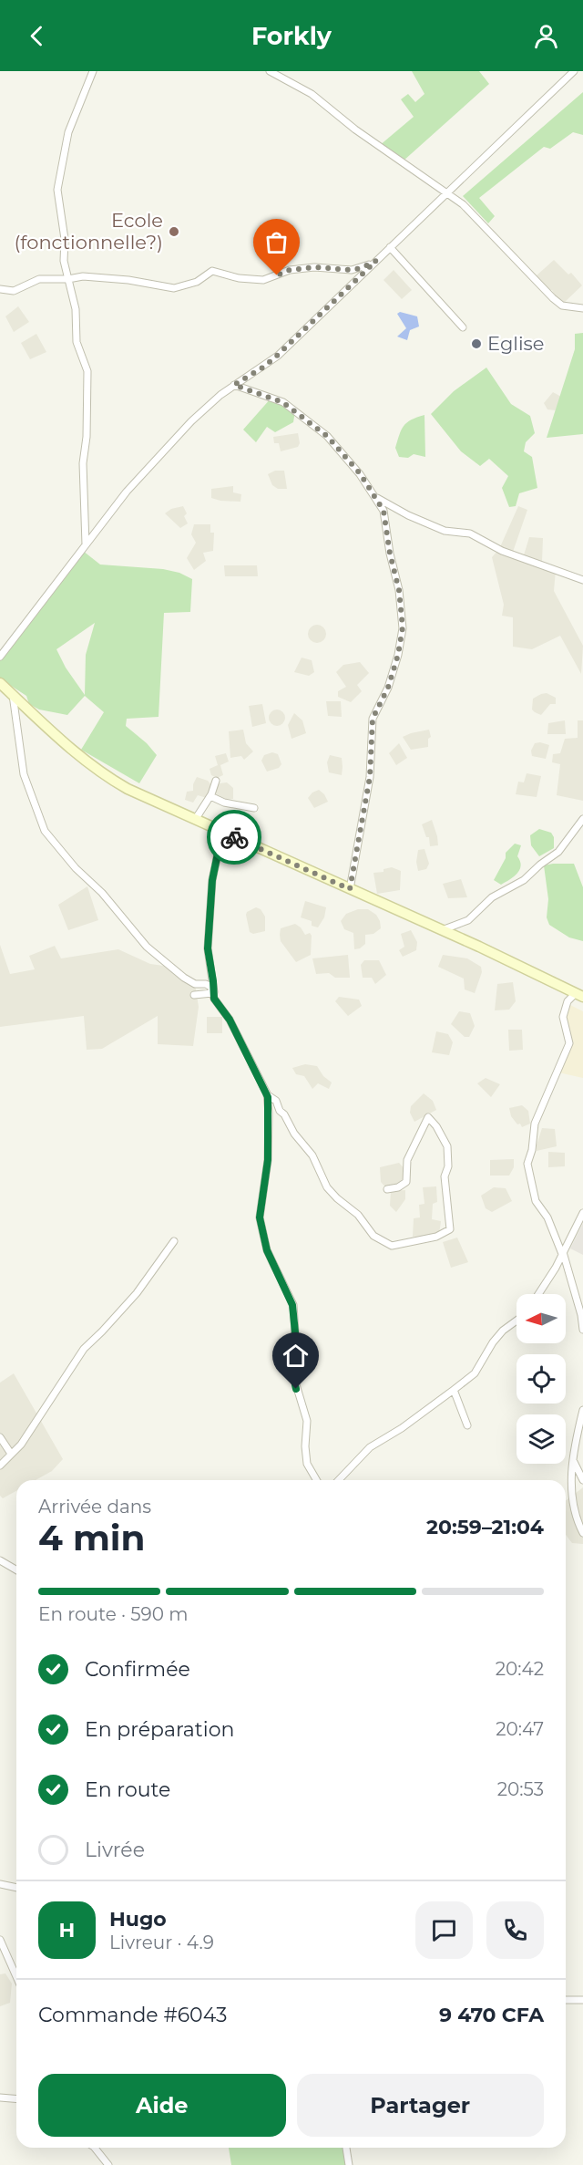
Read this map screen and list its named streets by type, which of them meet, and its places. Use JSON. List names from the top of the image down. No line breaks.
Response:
{"places":["Ecole (fonctionnelle?)","Eglise"],"north":"left","page":{"header":"Forkly","heading":["4 min","Arrivée dans","20:59–21:04"],"panel":["Hugo","Livreur · 4.9","Commande #6043","9 470 CFA"],"bar":"En route · 590 m","list":[["Confirmée","20:42"],["En préparation","20:47"],["En route","20:53"],"Livrée"],"round":"H","buttons":["Aide","Partager"]}}
